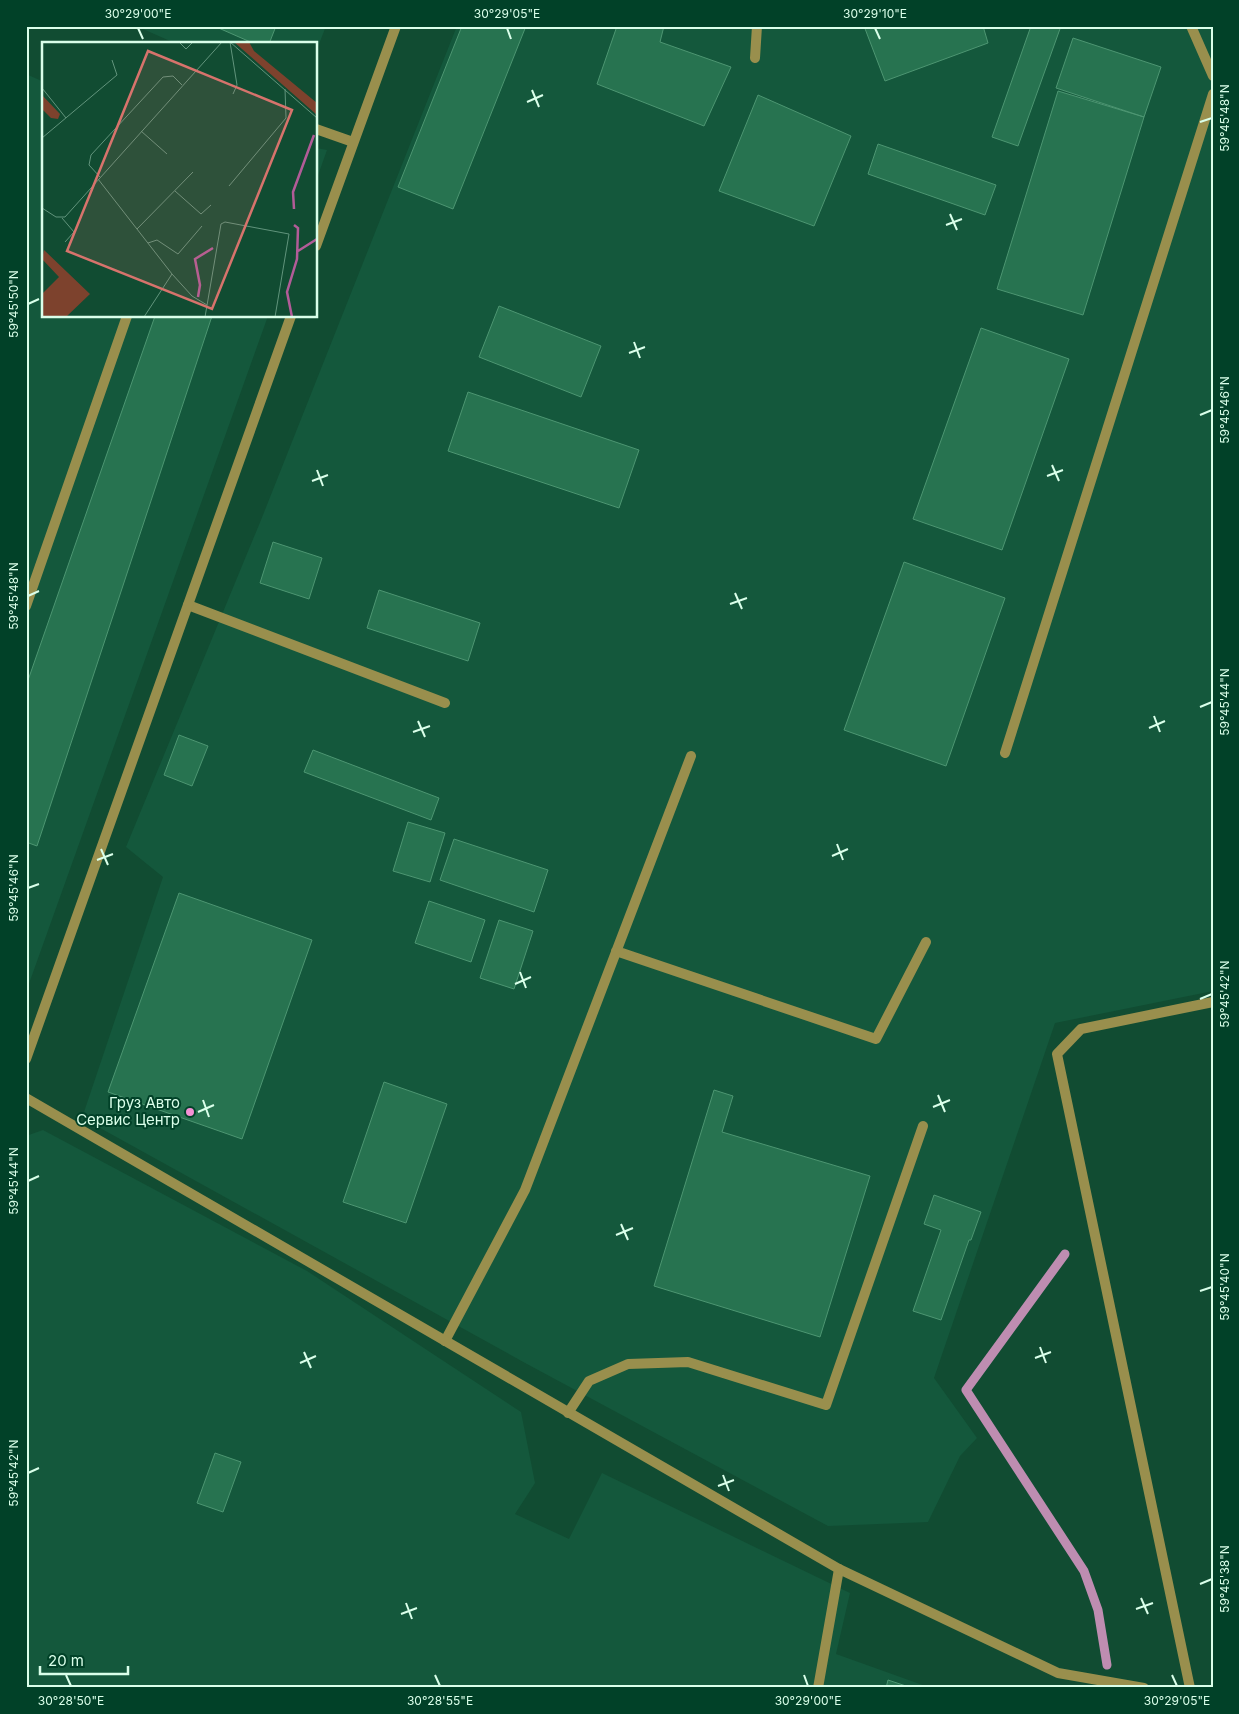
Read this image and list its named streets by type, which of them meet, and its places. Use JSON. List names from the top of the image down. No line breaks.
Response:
{"places":["Груз Авто Сервис Центр"],"scale_bar":"20 m","coordinates":["30°29'00\"E","30°29'05\"E","30°29'10\"E","59°45'48\"N","59°45'50\"N","59°45'46\"N","59°45'44\"N","59°45'42\"N","59°45'40\"N","59°45'38\"N","30°28'50\"E","30°28'55\"E"]}
